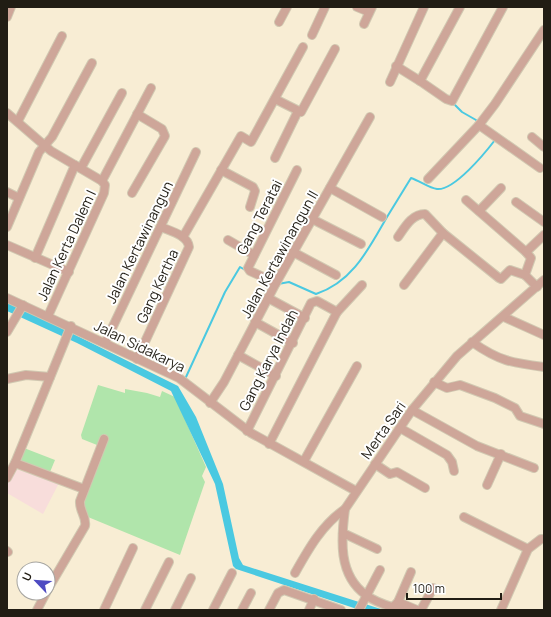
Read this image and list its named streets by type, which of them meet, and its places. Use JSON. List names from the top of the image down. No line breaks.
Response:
{"streets":{"street":["Gang Teratai","Jalan Kertawinangun","Jalan Kerta Dalem I","Jalan Kertawinangun II","Gang Kertha","Jalan Sidakarya","Gang Karya Indah","Merta Sari"]},"crossings":[["Gang Teratai","Jalan Kertawinangun II"],["Jalan Kertawinangun","Jalan Sidakarya"],["Jalan Kerta Dalem I","Jalan Sidakarya"],["Jalan Kertawinangun II","Jalan Sidakarya"],["Gang Kertha","Jalan Sidakarya"],["Jalan Sidakarya","Gang Karya Indah"],["Jalan Sidakarya","Merta Sari"]],"scale_bar":"100 m","north":"top left"}
